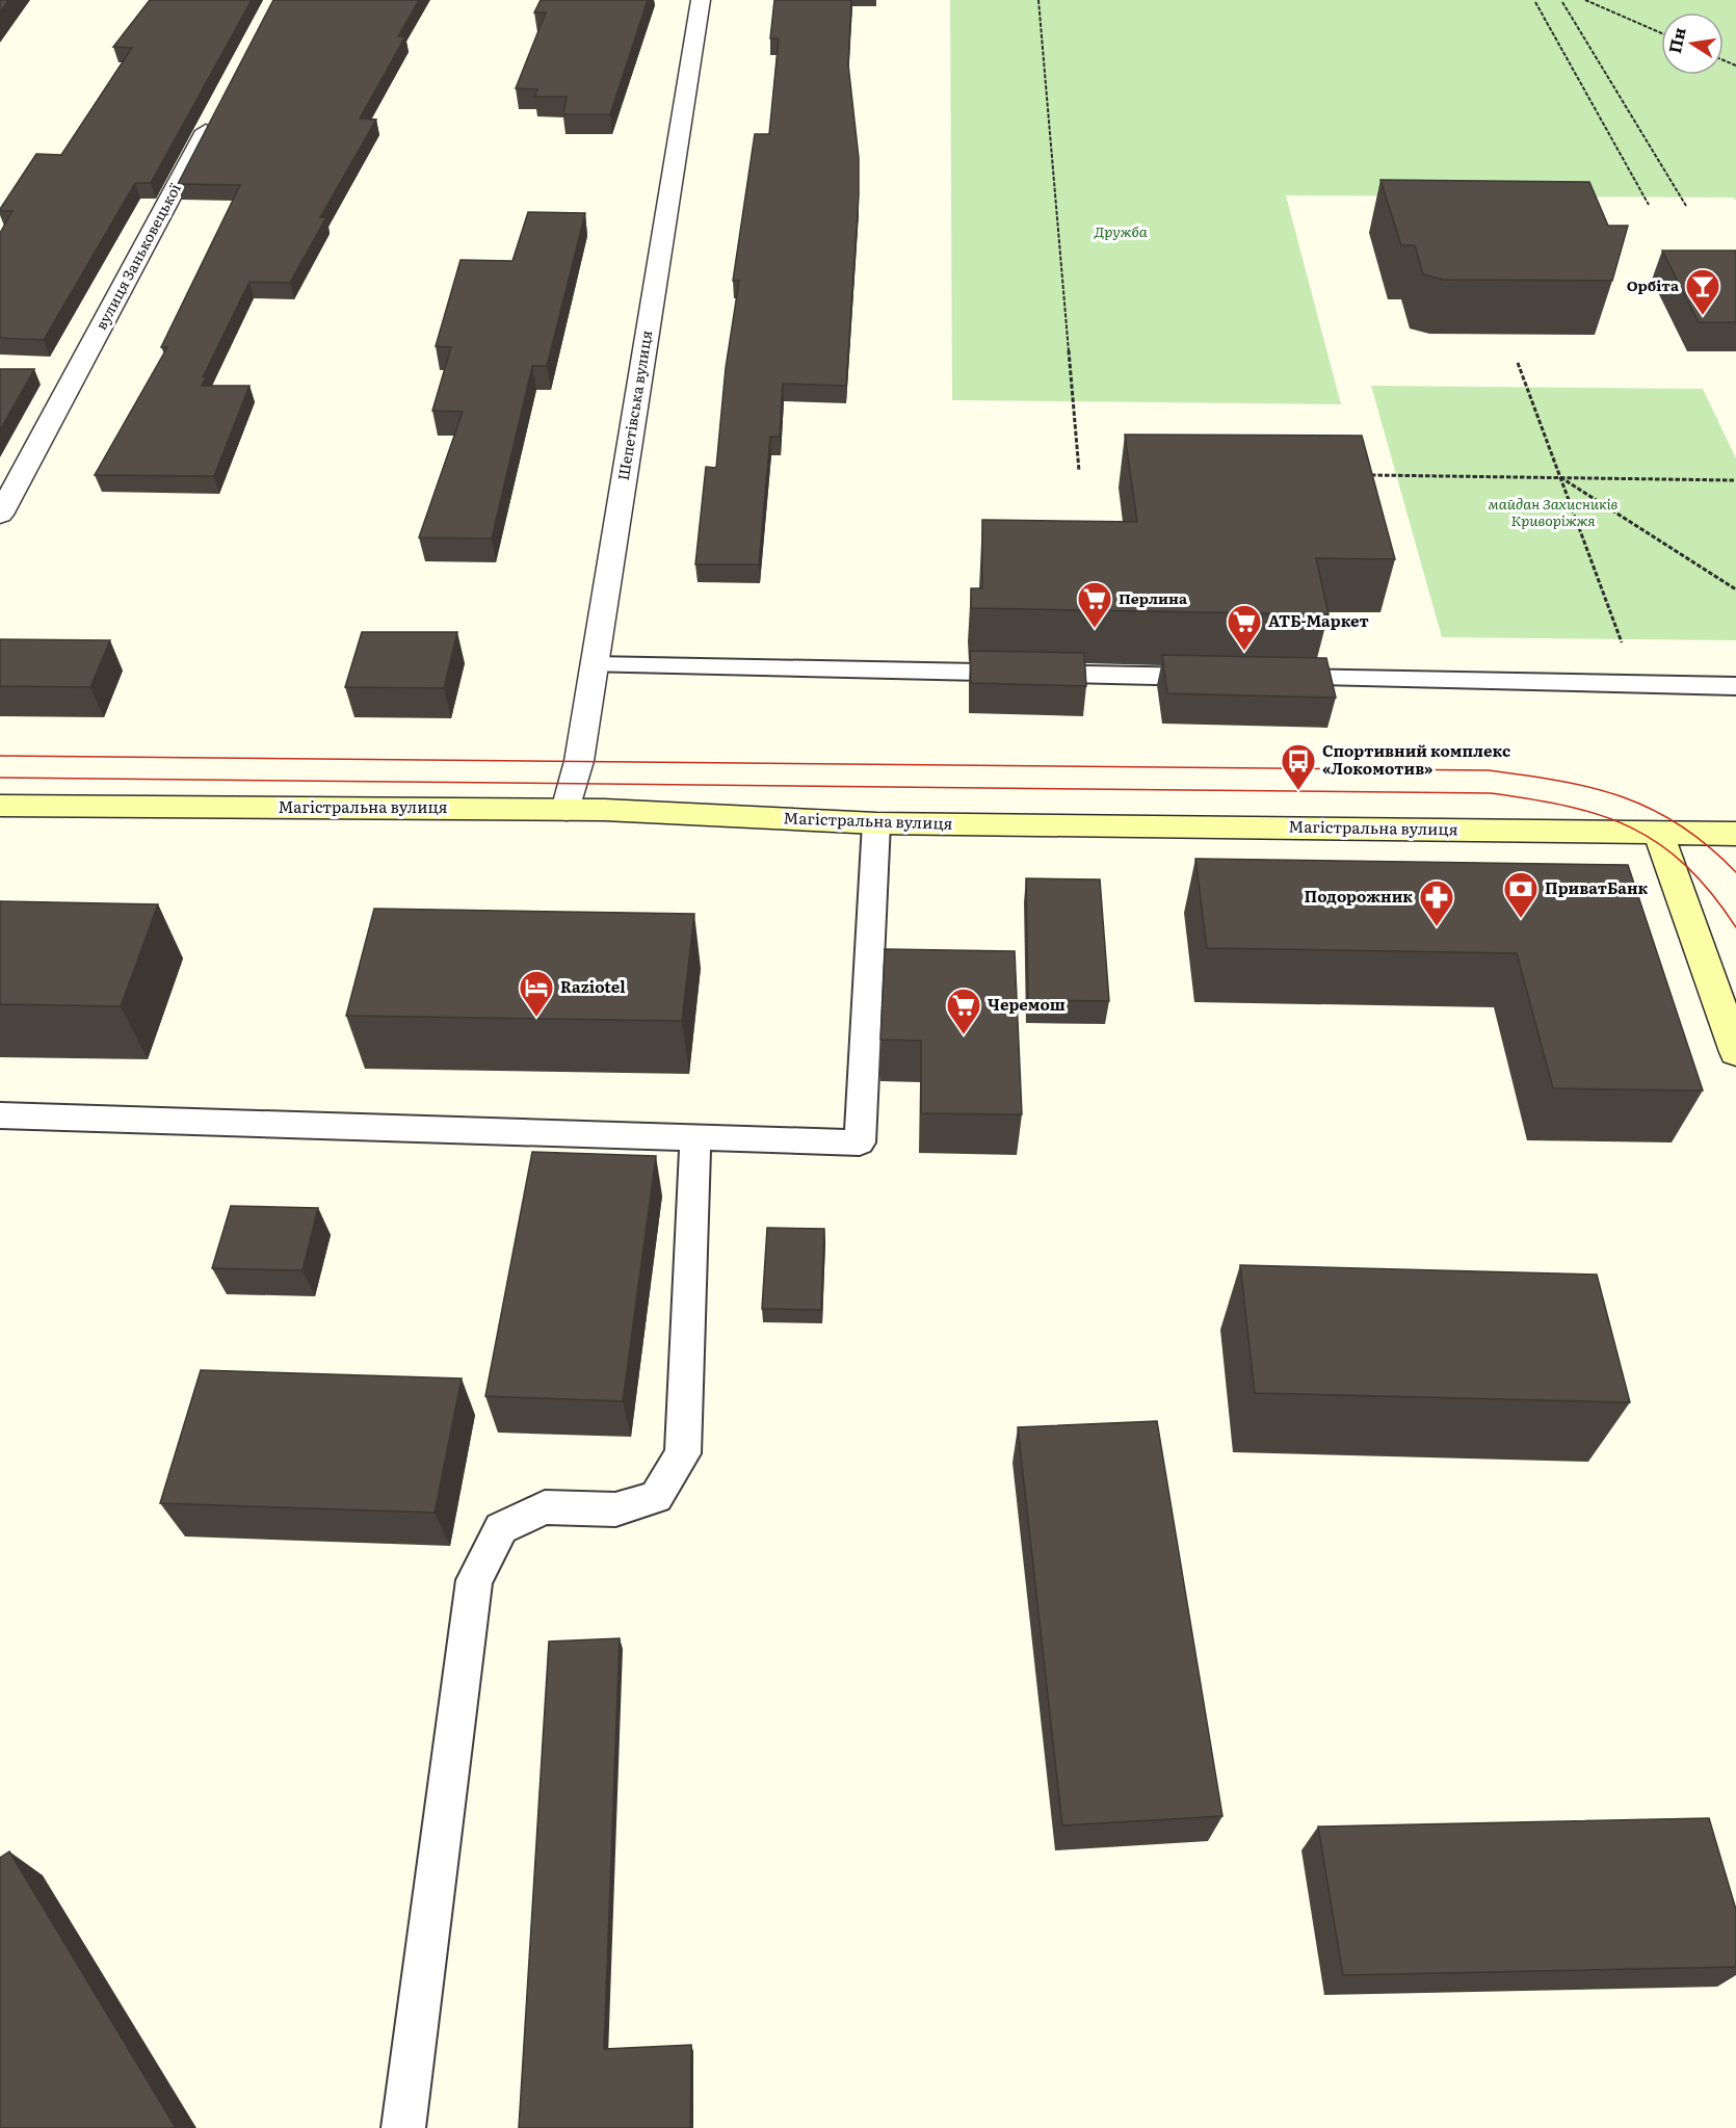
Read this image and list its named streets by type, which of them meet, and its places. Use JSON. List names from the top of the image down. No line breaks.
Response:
{"streets":{"main road":["Магістральна вулиця"],"street":["вулиця Заньковецької","Шепетівська вулиця"]},"crossings":[["Шепетівська вулиця","Магістральна вулиця"]],"parks":["Дружба","майдан Захисників Криворіжжя"],"places":{"bar":["Орбіта"],"supermarket":["Перлина","АТБ-Маркет","Черемош"],"bus stop":["Спортивний комплекс «Локомотив»"],"bank":["ПриватБанк"],"pharmacy":["Подорожник"],"hotel":["Raziotel"]},"north":"left"}
